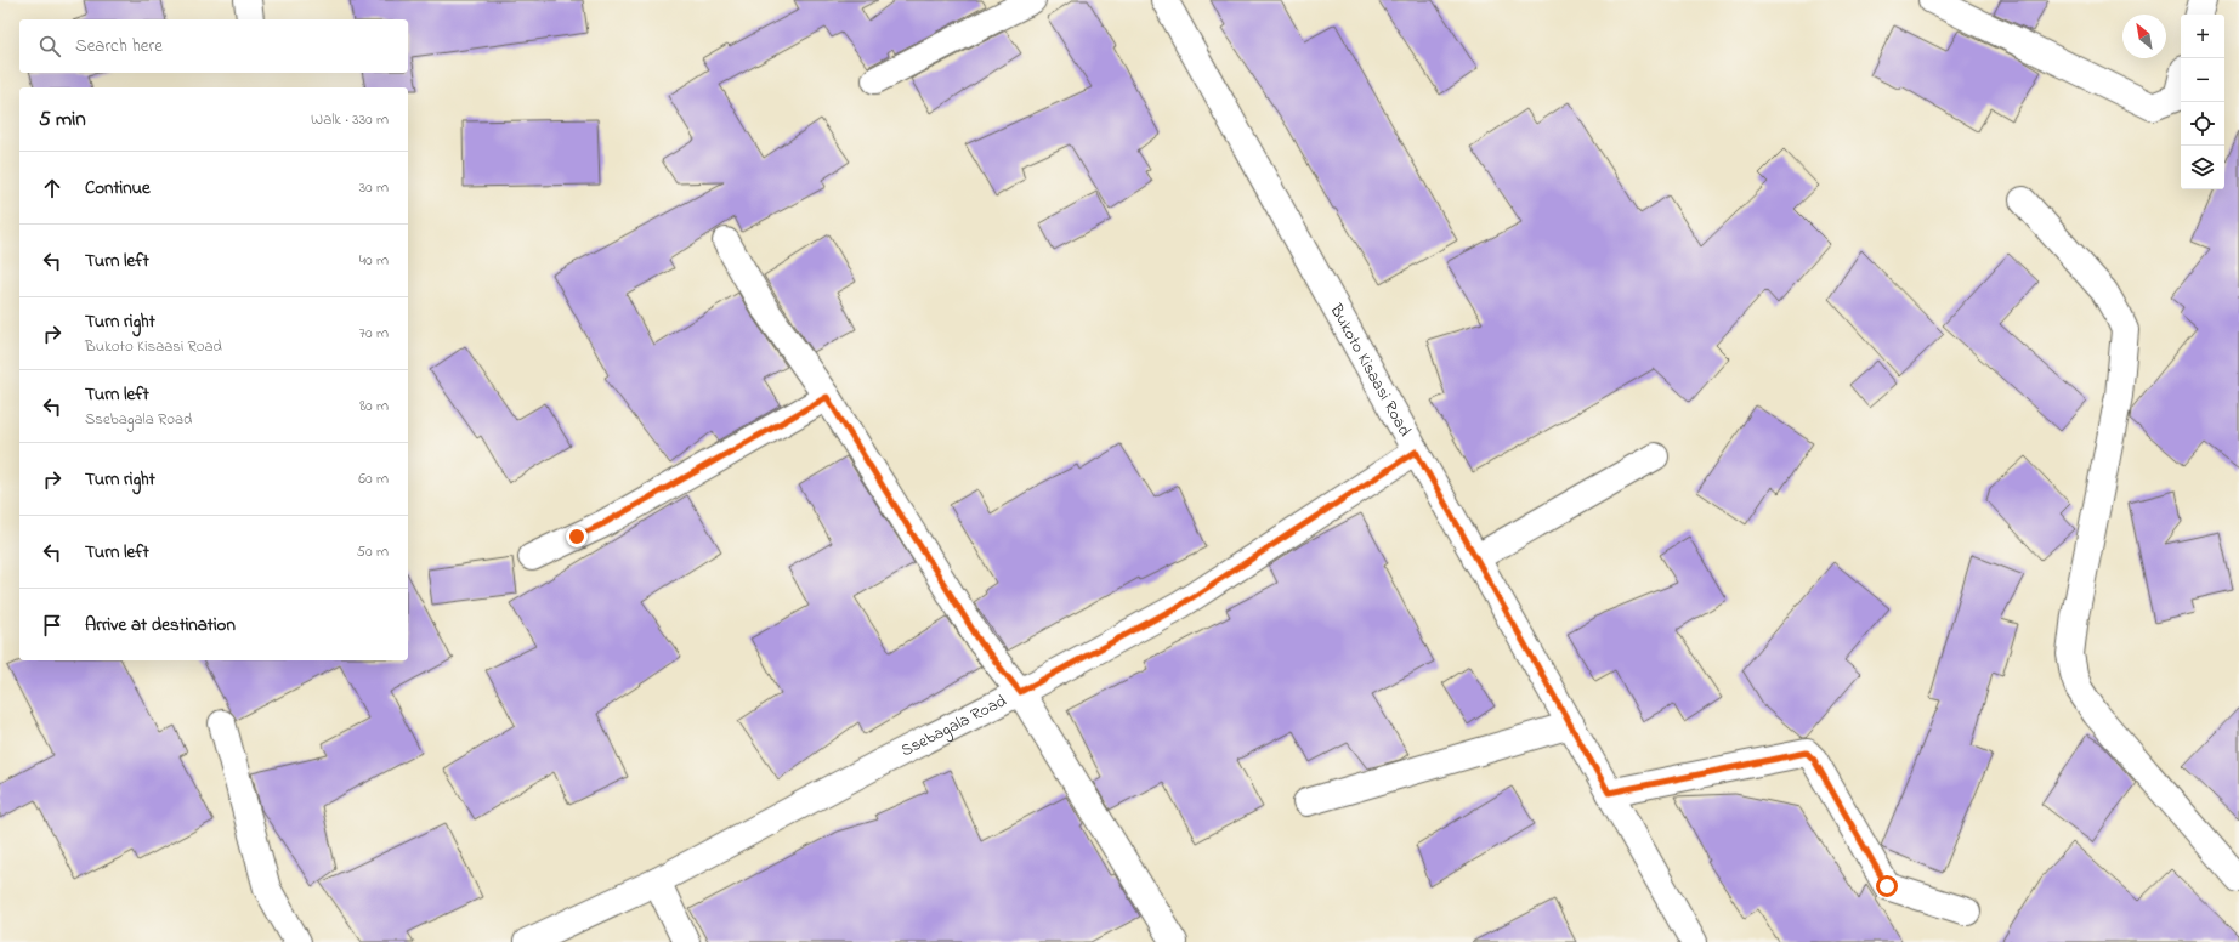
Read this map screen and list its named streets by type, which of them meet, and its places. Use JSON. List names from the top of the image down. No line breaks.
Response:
{"streets":{"street":["Bukoto Kisaasi Road","Ssebagala Road"]},"crossings":[["Bukoto Kisaasi Road","Ssebagala Road"]],"north":"top left","page":{"map_buttons":["+","−"],"search":"Search here","heading":["5 min","Walk · 330 m"],"list":[["Continue","30 m"],["Turn left","40 m"],["Turn right","Bukoto Kisaasi Road","70 m"],["Turn left","Ssebagala Road","80 m"],["Turn right","60 m"],["Turn left","50 m"],"Arrive at destination"]}}
